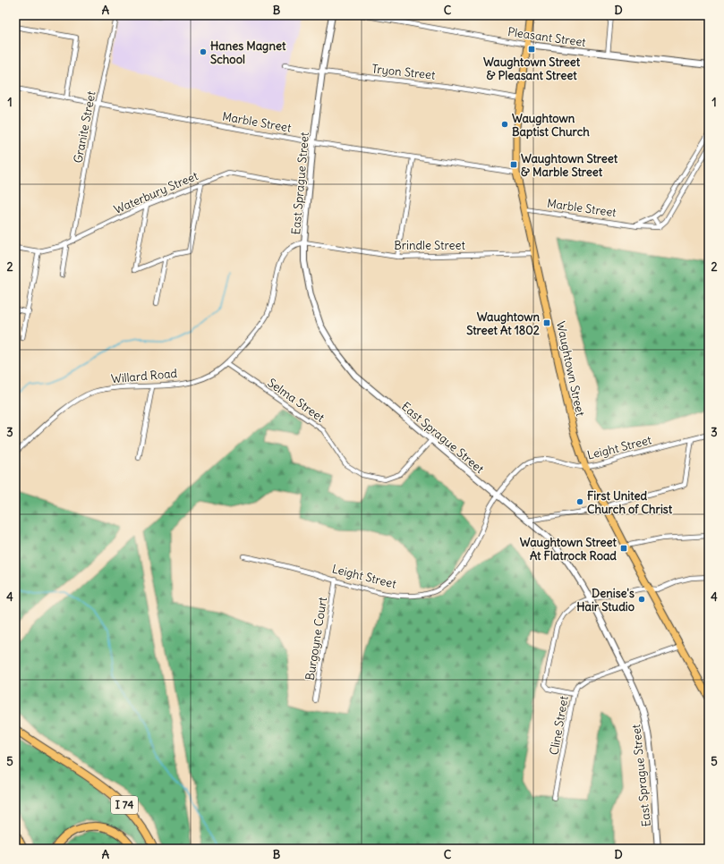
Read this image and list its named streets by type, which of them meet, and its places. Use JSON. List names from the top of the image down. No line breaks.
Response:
{"streets":{"highway":["I 74"],"main road":["Waughtown Street"],"street":["Pleasant Street","Tryon Street","Marble Street","Granite Street","East Sprague Street","Waterbury Street","Brindle Street","Willard Road","Selma Street","Leight Street","Burgoyne Court","Cline Street"]},"crossings":[["Pleasant Street","Waughtown Street"],["Tryon Street","East Sprague Street"],["Tryon Street","Waughtown Street"],["Marble Street","Granite Street"],["Marble Street","East Sprague Street"],["Marble Street","Waughtown Street"],["Granite Street","Waterbury Street"],["East Sprague Street","Waterbury Street"],["East Sprague Street","Brindle Street"],["East Sprague Street","Willard Road"],["East Sprague Street","Selma Street"],["East Sprague Street","Leight Street"],["East Sprague Street","Cline Street"],["Brindle Street","Waughtown Street"],["Brindle Street","Willard Road"],["Waughtown Street","Leight Street"],["Waughtown Street","Cline Street"],["Willard Road","Selma Street"],["Leight Street","Burgoyne Court"]],"places":{"transit":["Waughtown Street & Pleasant Street","Waughtown Street & Marble Street","Waughtown Street At 1802","Waughtown Street At Flatrock Road"],"other":["Hanes Magnet School","Waughtown Baptist Church","First United Church of Christ","Denise's Hair Studio"]},"grid":{"columns":["A","B","C","D"],"rows":["1","2","3","4","5"]}}
